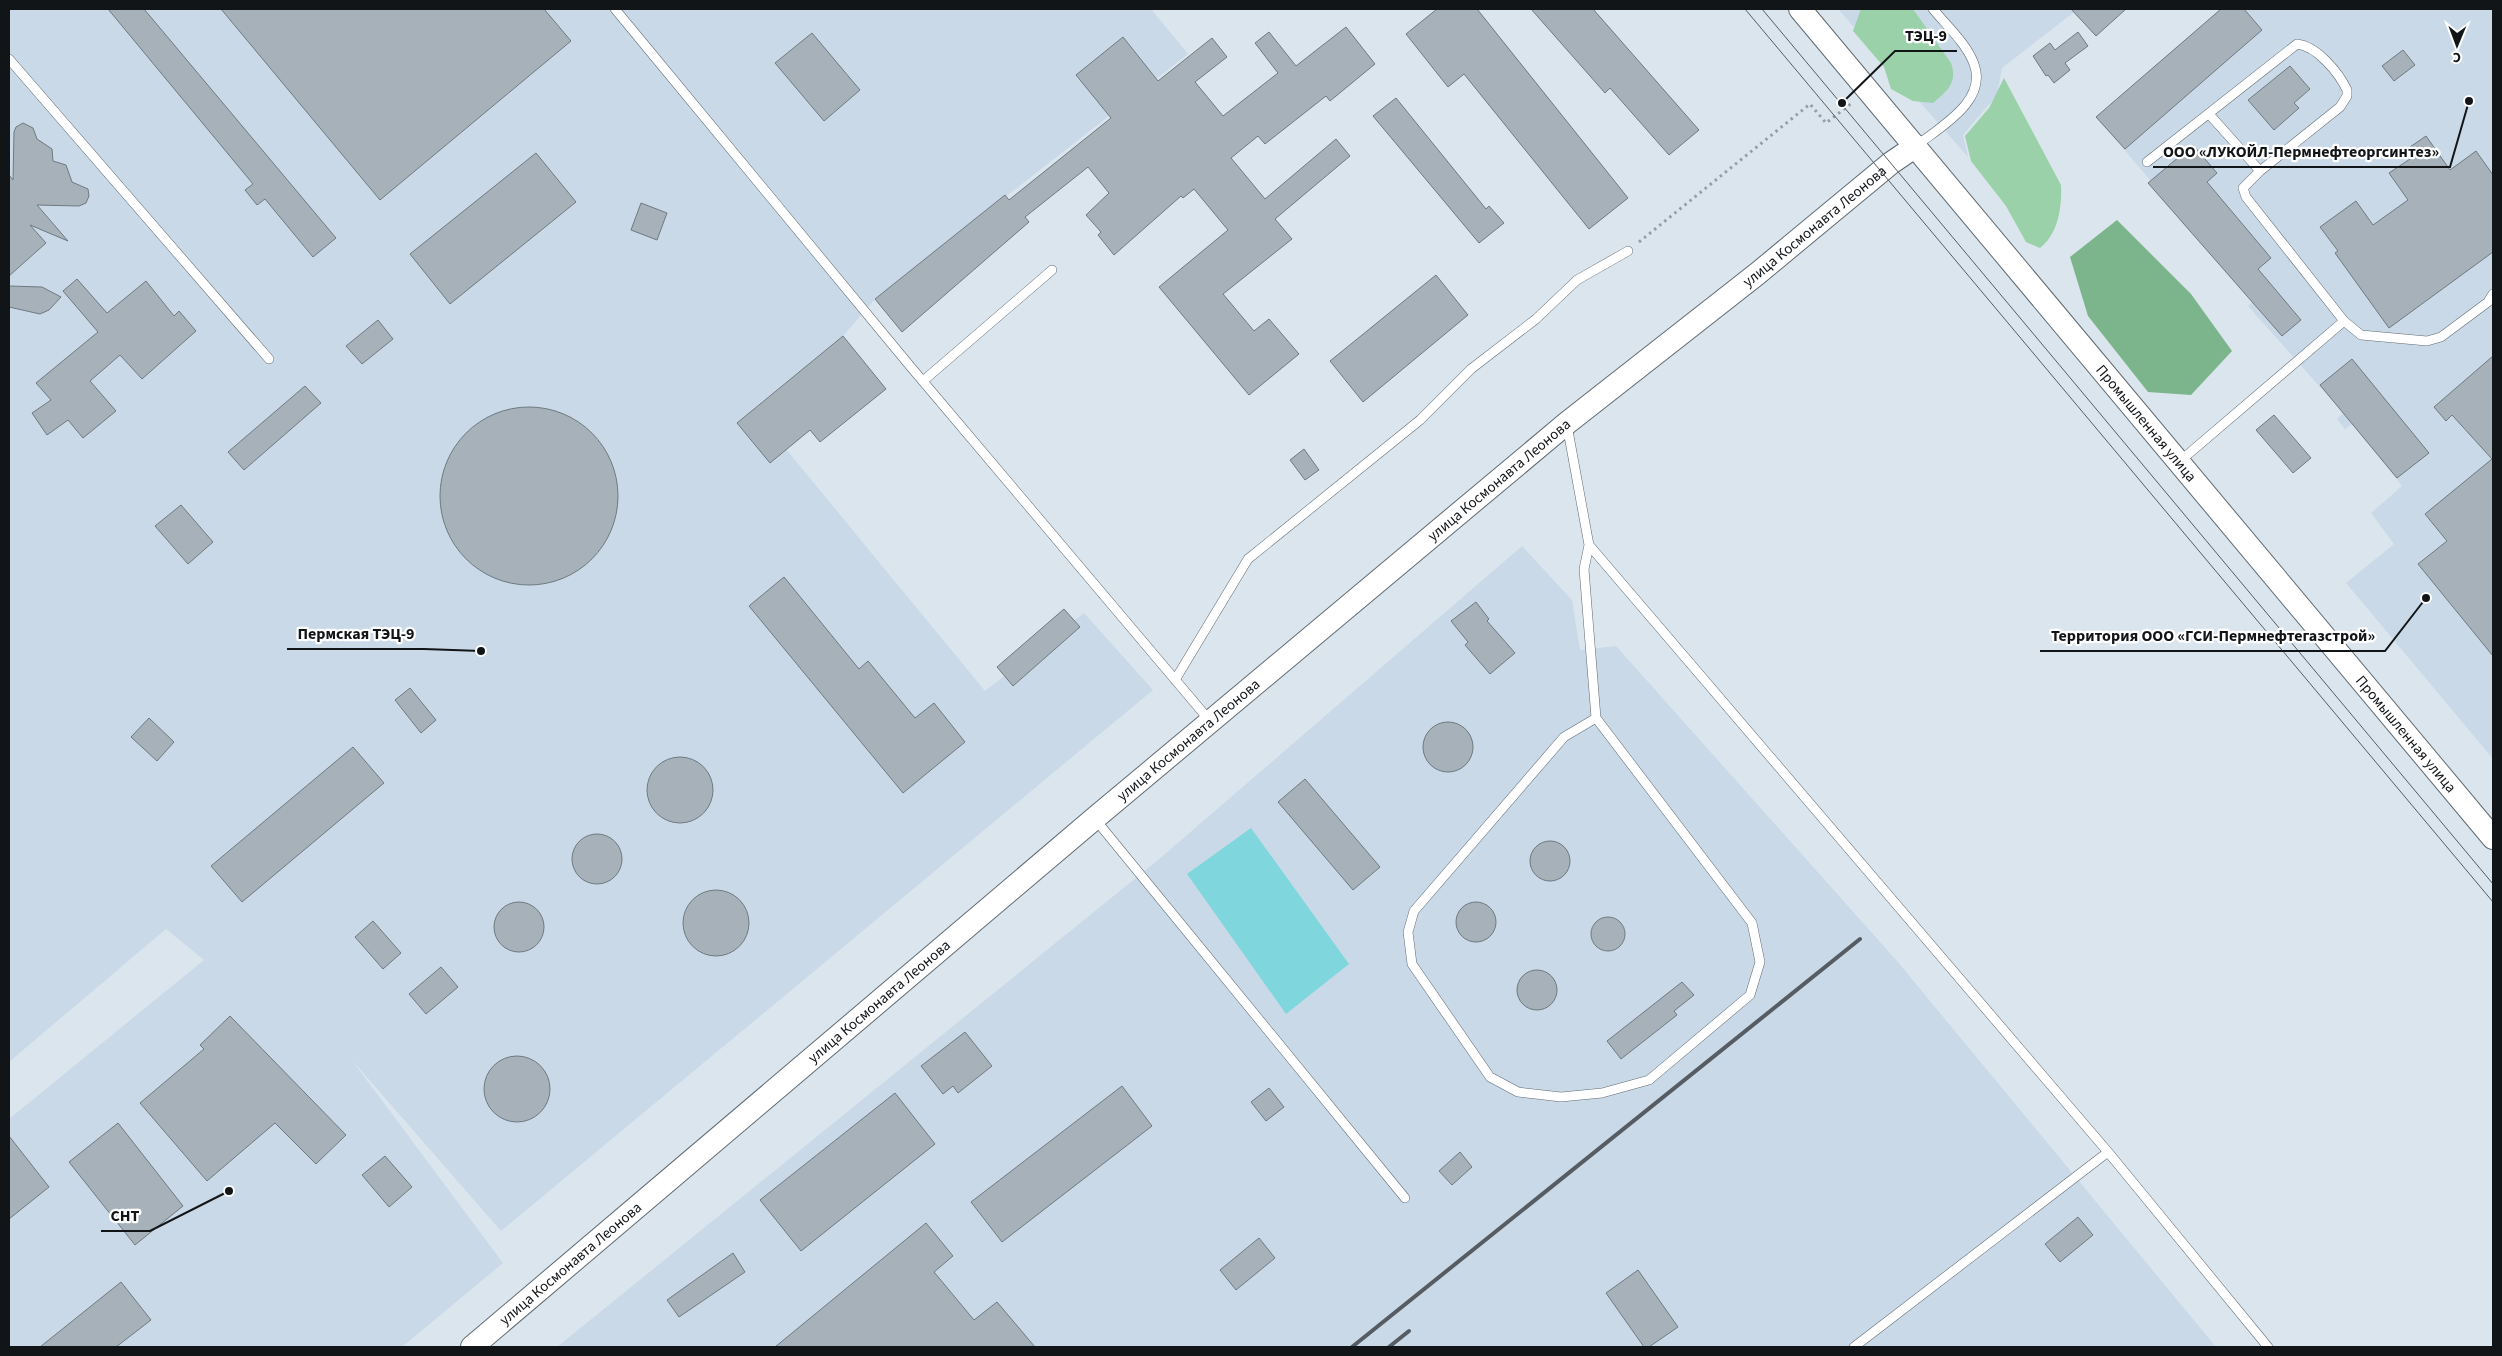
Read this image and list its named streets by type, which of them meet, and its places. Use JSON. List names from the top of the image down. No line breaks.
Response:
{"streets":{"street":["улица Космонавта Леонова","Промышленная улица"]},"crossings":[["улица Космонавта Леонова","Промышленная улица"]],"places":["ООО «ЛУКОЙЛ-Пермнефтеоргсинтез»","ТЭЦ-9","Территория ООО «ГСИ-Пермнефтегазстрой»","Пермская ТЭЦ-9","СНТ"],"north":"bottom"}
